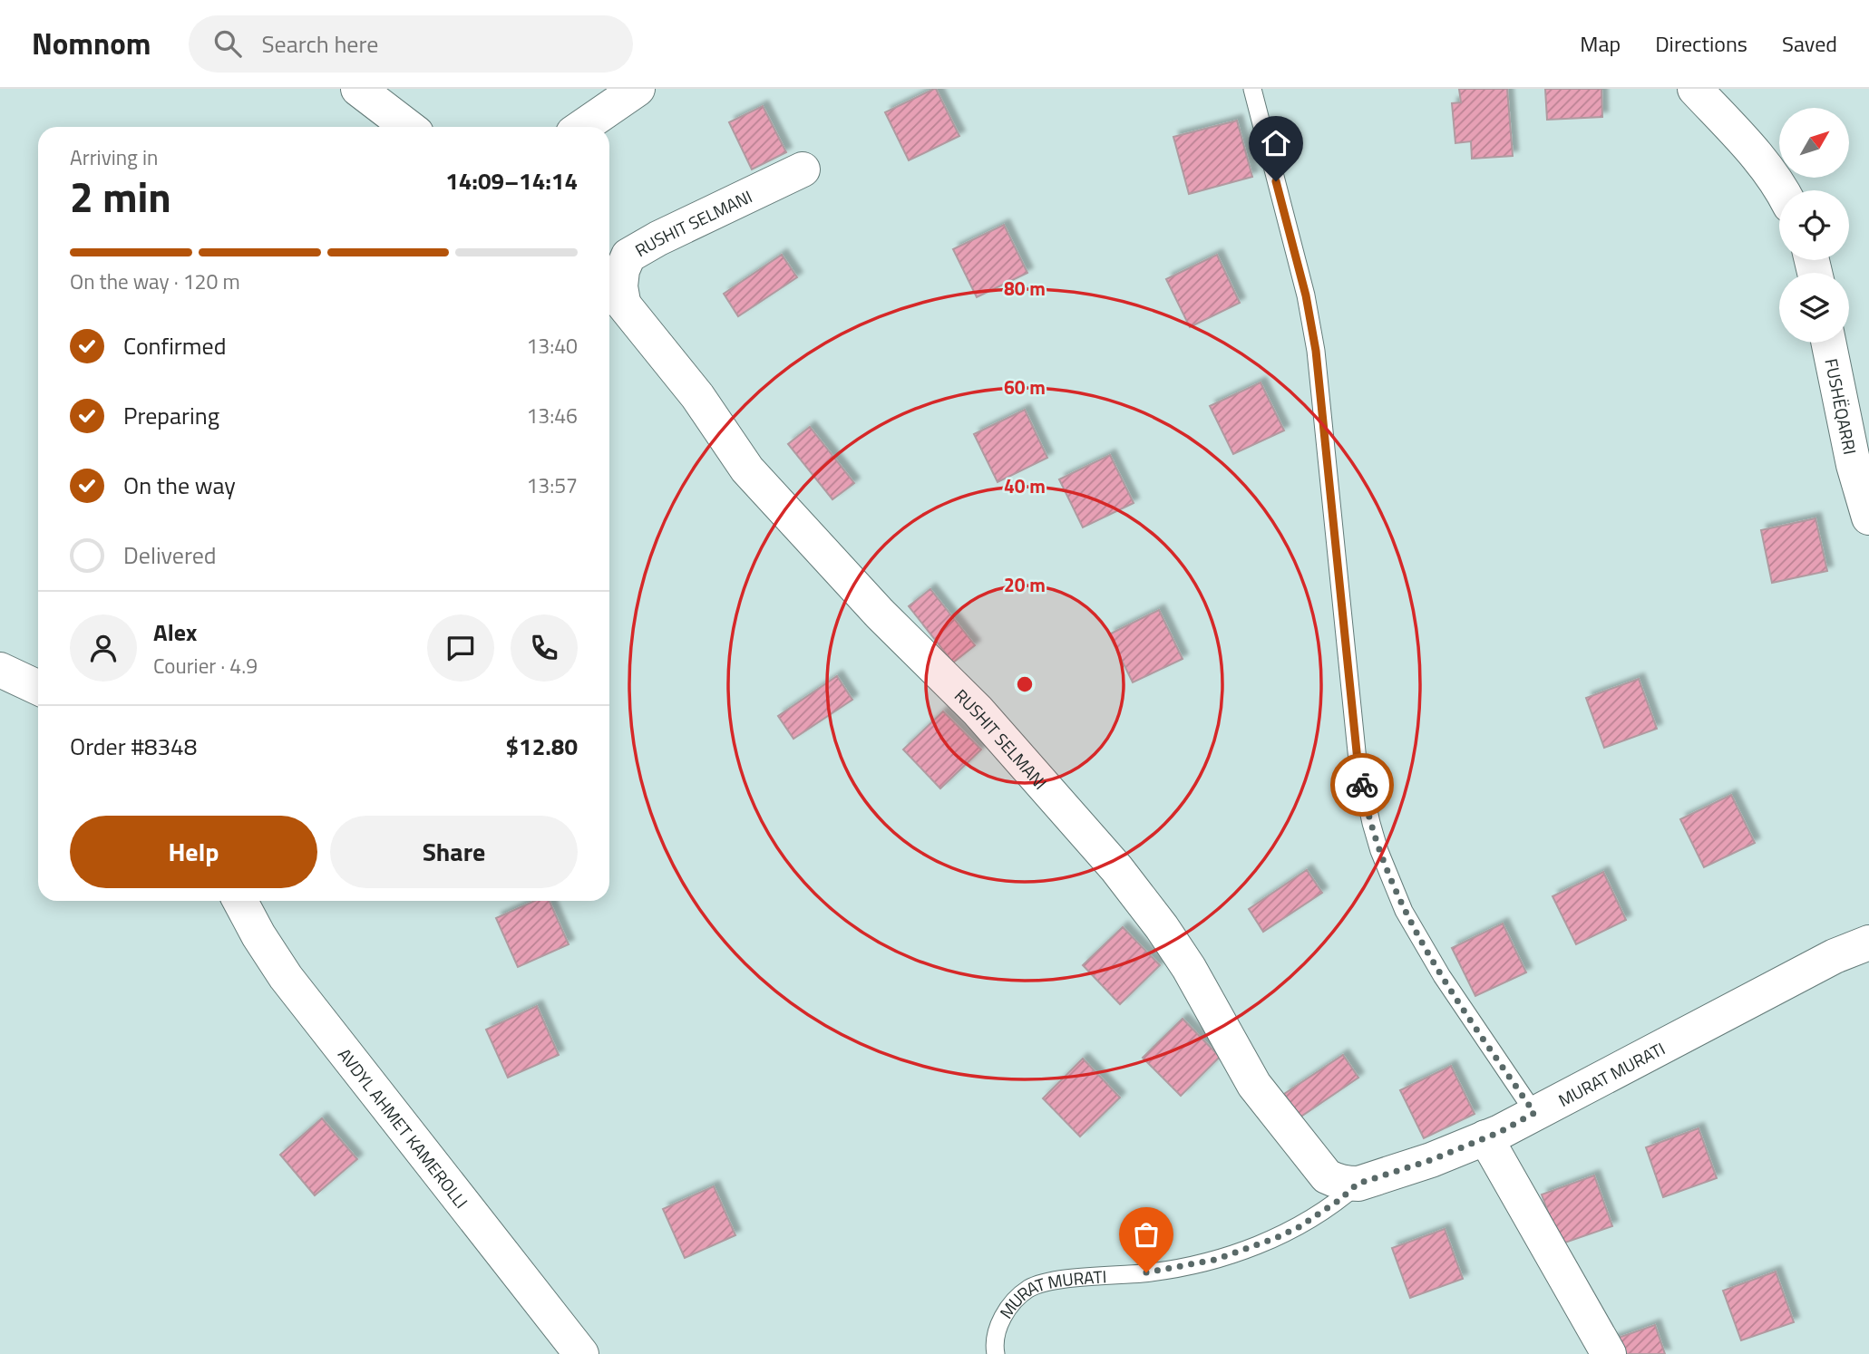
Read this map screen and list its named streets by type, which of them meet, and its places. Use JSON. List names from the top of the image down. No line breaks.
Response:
{"streets":{"street":["RUSHIT SELMANI","FUSHËQARRI","MURAT MURATI","AVDYL AHMET KAMEROLLI"]},"crossings":[["RUSHIT SELMANI","MURAT MURATI"]],"north":"top right","page":{"header":"Nomnom","search":"Search here","nav":["Map","Directions","Saved"],"heading":["2 min","Arriving in","14:09–14:14"],"panel":["Alex","Courier · 4.9","Order #8348","$12.80"],"bar":"On the way · 120 m","list":[["Confirmed","13:40"],["Preparing","13:46"],["On the way","13:57"],"Delivered"],"buttons":["Help","Share"]},"rings":["80 m","60 m","40 m","20 m"]}
